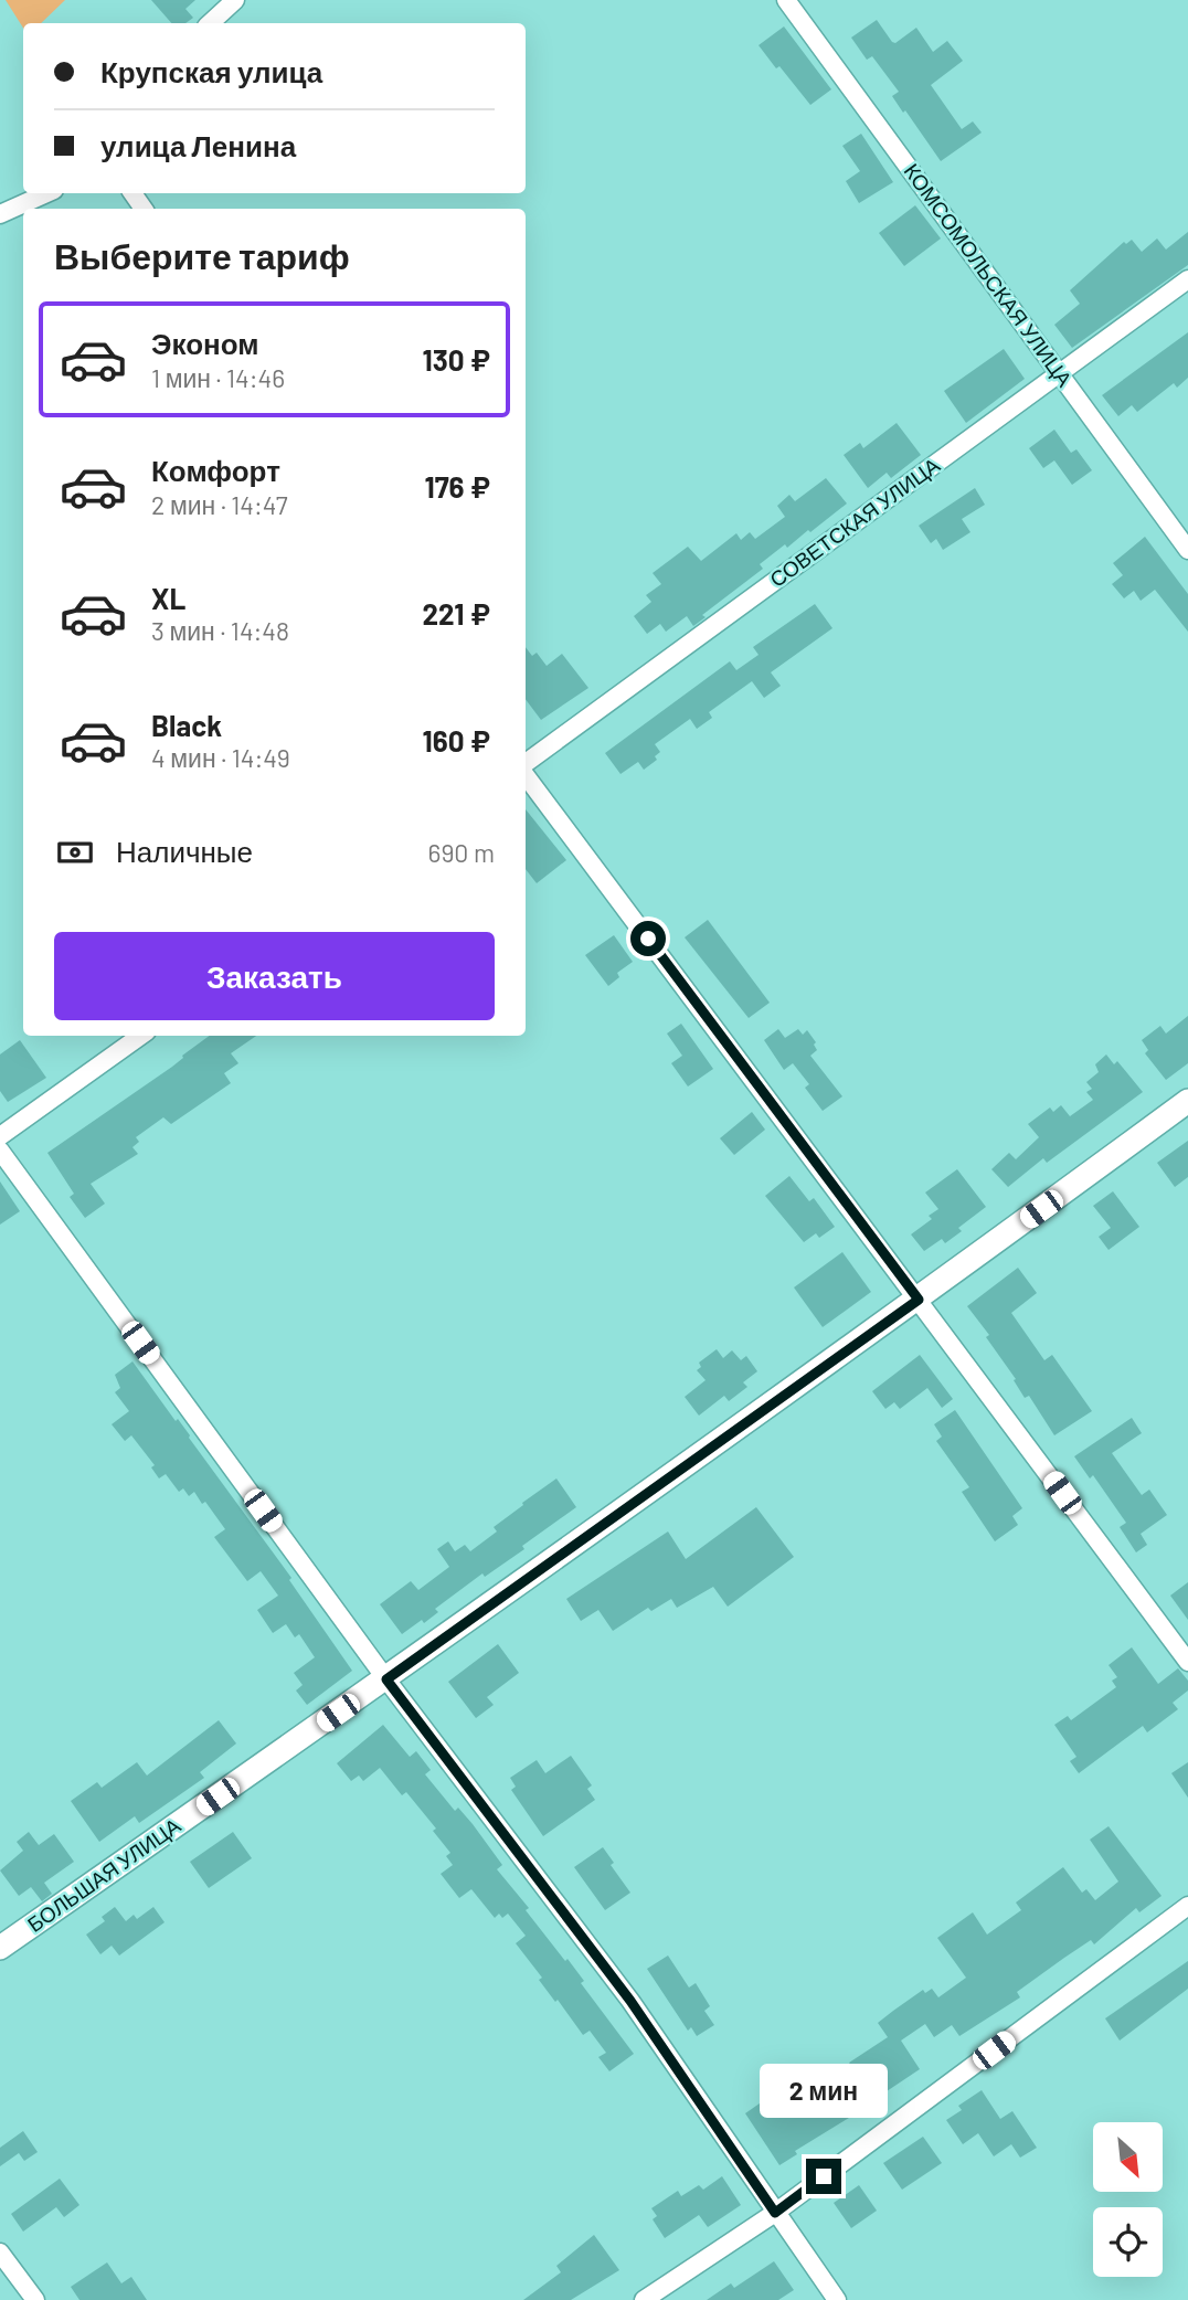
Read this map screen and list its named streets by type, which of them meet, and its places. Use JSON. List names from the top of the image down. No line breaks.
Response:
{"streets":{"street":["КОМСОМОЛЬСКАЯ УЛИЦА","СОВЕТСКАЯ УЛИЦА","БОЛЬШАЯ УЛИЦА"]},"crossings":[["КОМСОМОЛЬСКАЯ УЛИЦА","СОВЕТСКАЯ УЛИЦА"]],"north":"bottom right","page":{"banner":["Крупская улица","улица Ленина"],"heading":"Выберите тариф","list":[{"name":"Эконом","note":"1 мин · 14:46","value":"130 ₽"},{"name":"Комфорт","note":"2 мин · 14:47","value":"176 ₽"},{"name":"XL","note":"3 мин · 14:48","value":"221 ₽"},{"name":"Black","note":"4 мин · 14:49","value":"160 ₽"}],"pay":["Наличные","690 m"],"buttons":"Заказать","bubble":"2 мин"}}
